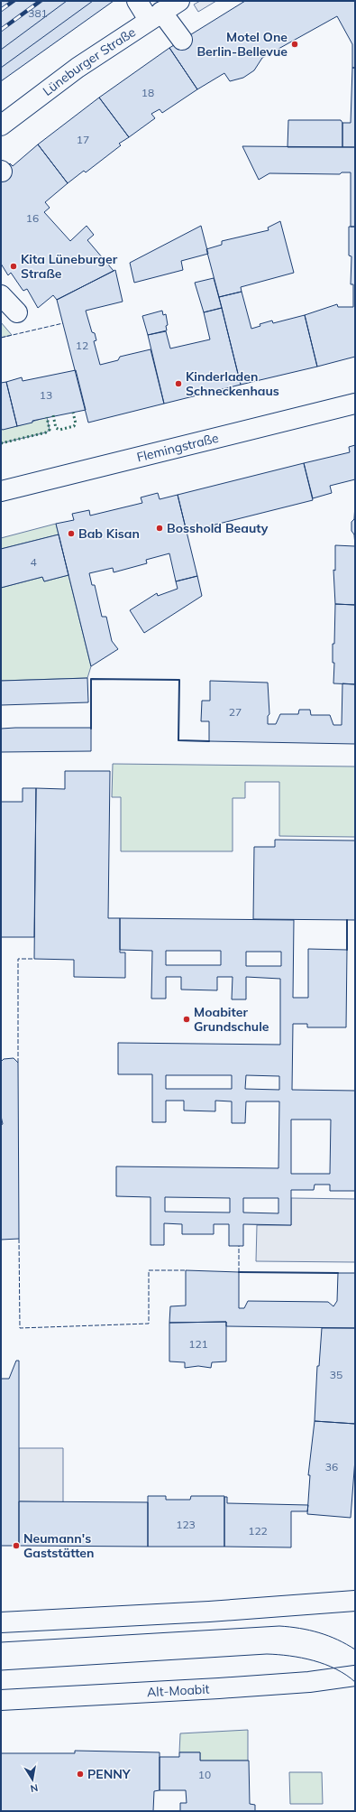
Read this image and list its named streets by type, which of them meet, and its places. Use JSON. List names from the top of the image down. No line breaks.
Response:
{"streets":{"main road":["Lüneburger Straße","Flemingstraße","Alt-Moabit"]},"places":["Motel One Berlin-Bellevue","Kita Lüneburger Straße","Kinderladen Schneckenhaus","Bosshold Beauty","Bab Kisan","Moabiter Grundschule","Neumann's Gaststätten","PENNY"],"house_numbers":["381","18","17","16","12","13","4","27","121","35","36","123","122","10"],"north":"bottom"}
